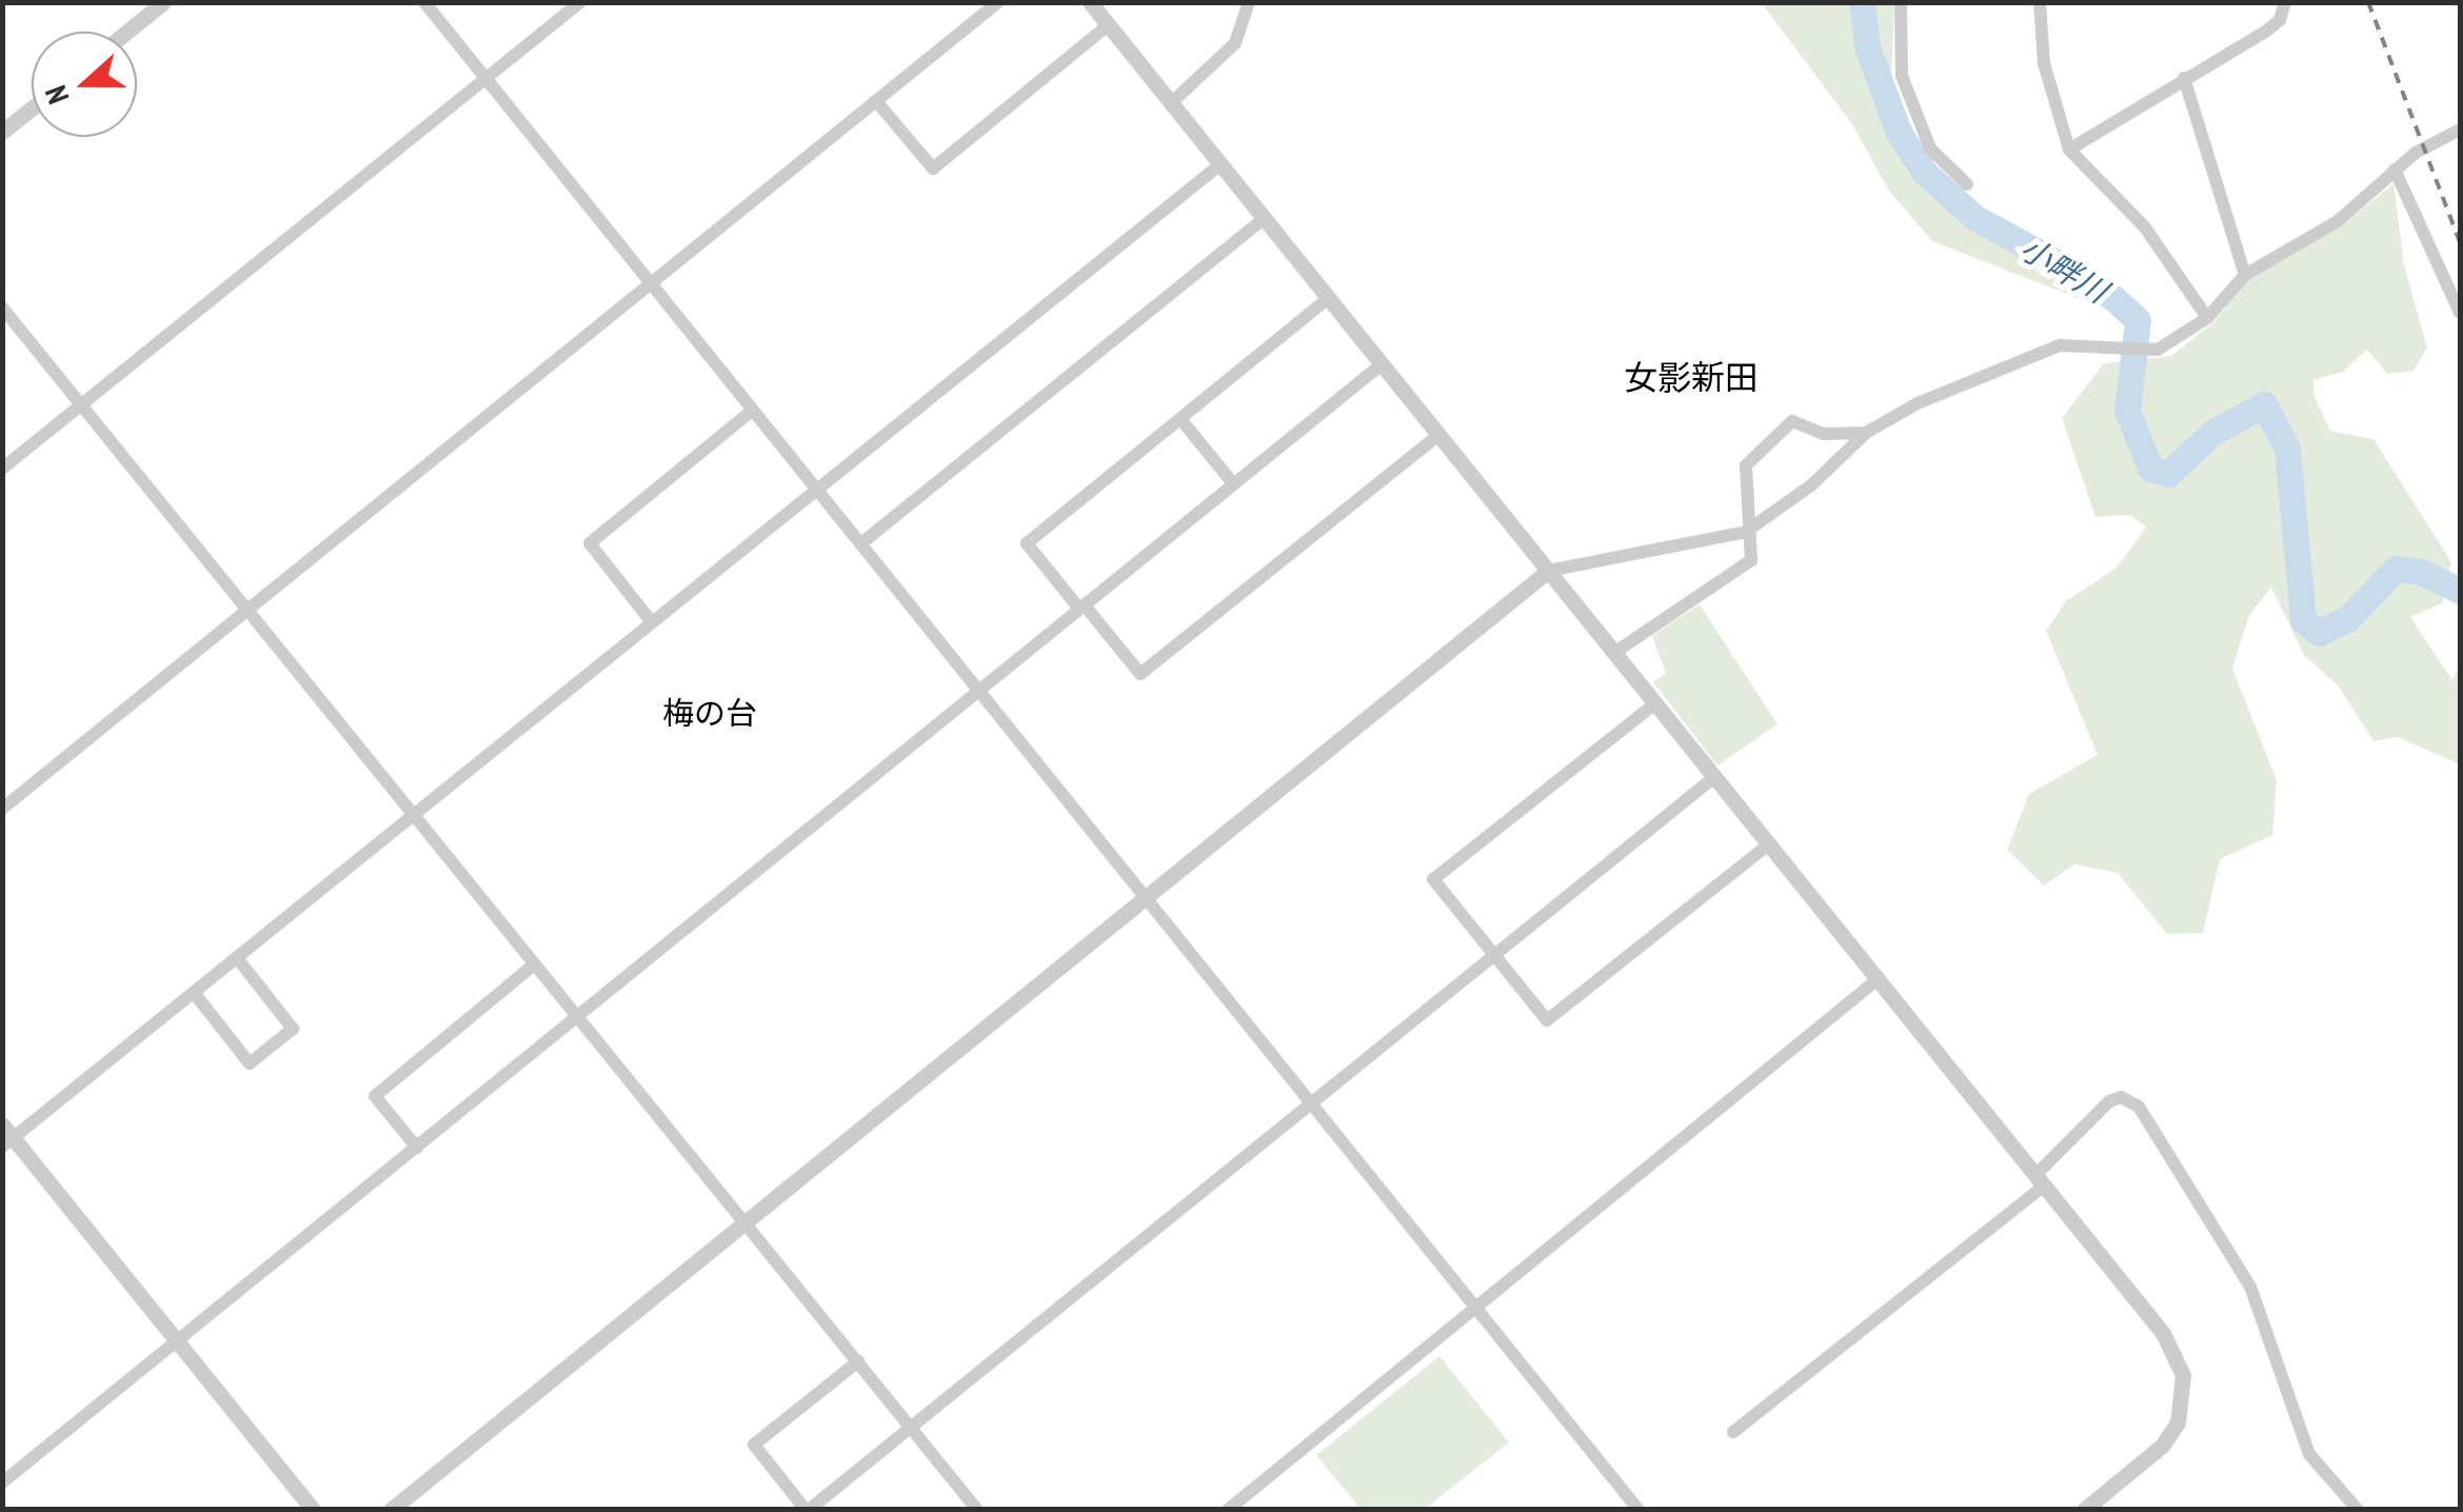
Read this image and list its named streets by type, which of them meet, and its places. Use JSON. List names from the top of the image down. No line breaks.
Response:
{"districts":["女影新田","梅の台"],"water":["小畔川"],"north":"left"}
